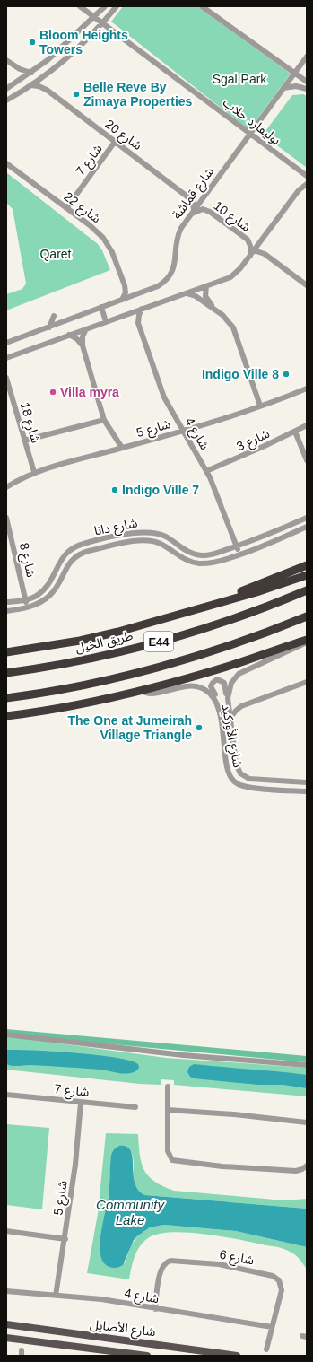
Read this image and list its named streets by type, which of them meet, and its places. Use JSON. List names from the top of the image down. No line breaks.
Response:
{"streets":{"highway":["طريق الخيل","E44"],"main road":["شارع الأصايل"],"street":["بوليفارد حلاب","شارع 20","شارع 7","شارع قماشة","شارع 22","شارع 10","شارع 18","شارع 5","شارع 4","شارع 3","شارع دانا","شارع 8","شارع الأوركيد","شارع 6"]},"crossings":[["بوليفارد حلاب","شارع قماشة"],["شارع 20","شارع 7"],["شارع 20","شارع قماشة"],["شارع 20","شارع 10"],["شارع 7","شارع 22"],["شارع 7","شارع 5"],["شارع قماشة","شارع 10"],["شارع 18","شارع 5"],["شارع 5","شارع 4"],["شارع 4","شارع 3"],["شارع 4","شارع دانا"],["شارع 4","شارع 6"],["شارع دانا","شارع 8"]],"water":["Community Lake"],"parks":["Sgal Park","Qaret"],"places":["Bloom Heights Towers","Belle Reve By Zimaya Properties","Indigo Ville 8","Villa myra","Indigo Ville 7","The One at Jumeirah Village Triangle"]}
